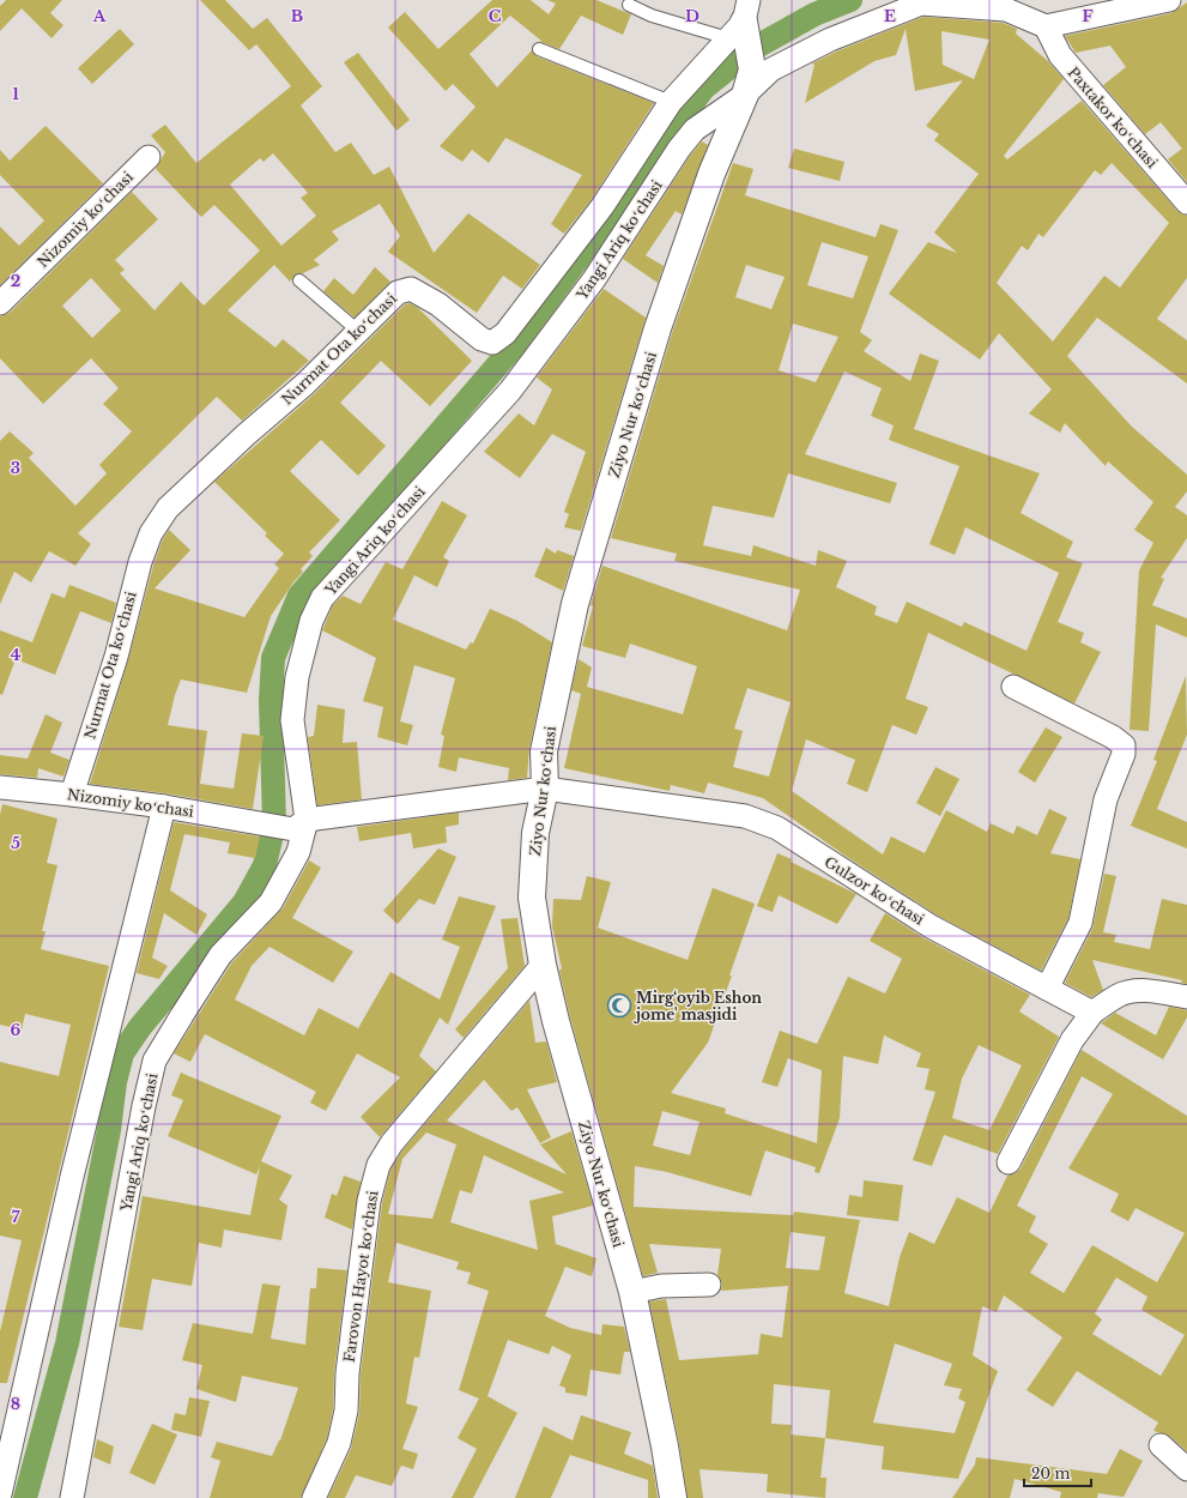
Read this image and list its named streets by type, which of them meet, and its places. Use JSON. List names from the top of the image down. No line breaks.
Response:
{"streets":{"street":["Paxtakor koʻchasi","Nizomiy koʻchasi","Yangi Ariq koʻchasi","Nurmat Ota koʻchasi","Ziyo Nur koʻchasi","Gulzor koʻchasi","Farovon Hayot koʻchasi"]},"crossings":[["Paxtakor koʻchasi","Yangi Ariq koʻchasi"],["Nizomiy koʻchasi","Yangi Ariq koʻchasi"],["Nizomiy koʻchasi","Nurmat Ota koʻchasi"],["Nizomiy koʻchasi","Gulzor koʻchasi"],["Yangi Ariq koʻchasi","Ziyo Nur koʻchasi"],["Yangi Ariq koʻchasi","Gulzor koʻchasi"],["Nurmat Ota koʻchasi","Ziyo Nur koʻchasi"],["Ziyo Nur koʻchasi","Gulzor koʻchasi"],["Ziyo Nur koʻchasi","Farovon Hayot koʻchasi"]],"places":{"mosque":["Mirg‘oyib Eshon jome' masjidi"]},"scale_bar":"20 m","grid":{"columns":["A","B","C","D","E","F"],"rows":["1","2","3","4","5","6","7","8"]}}
